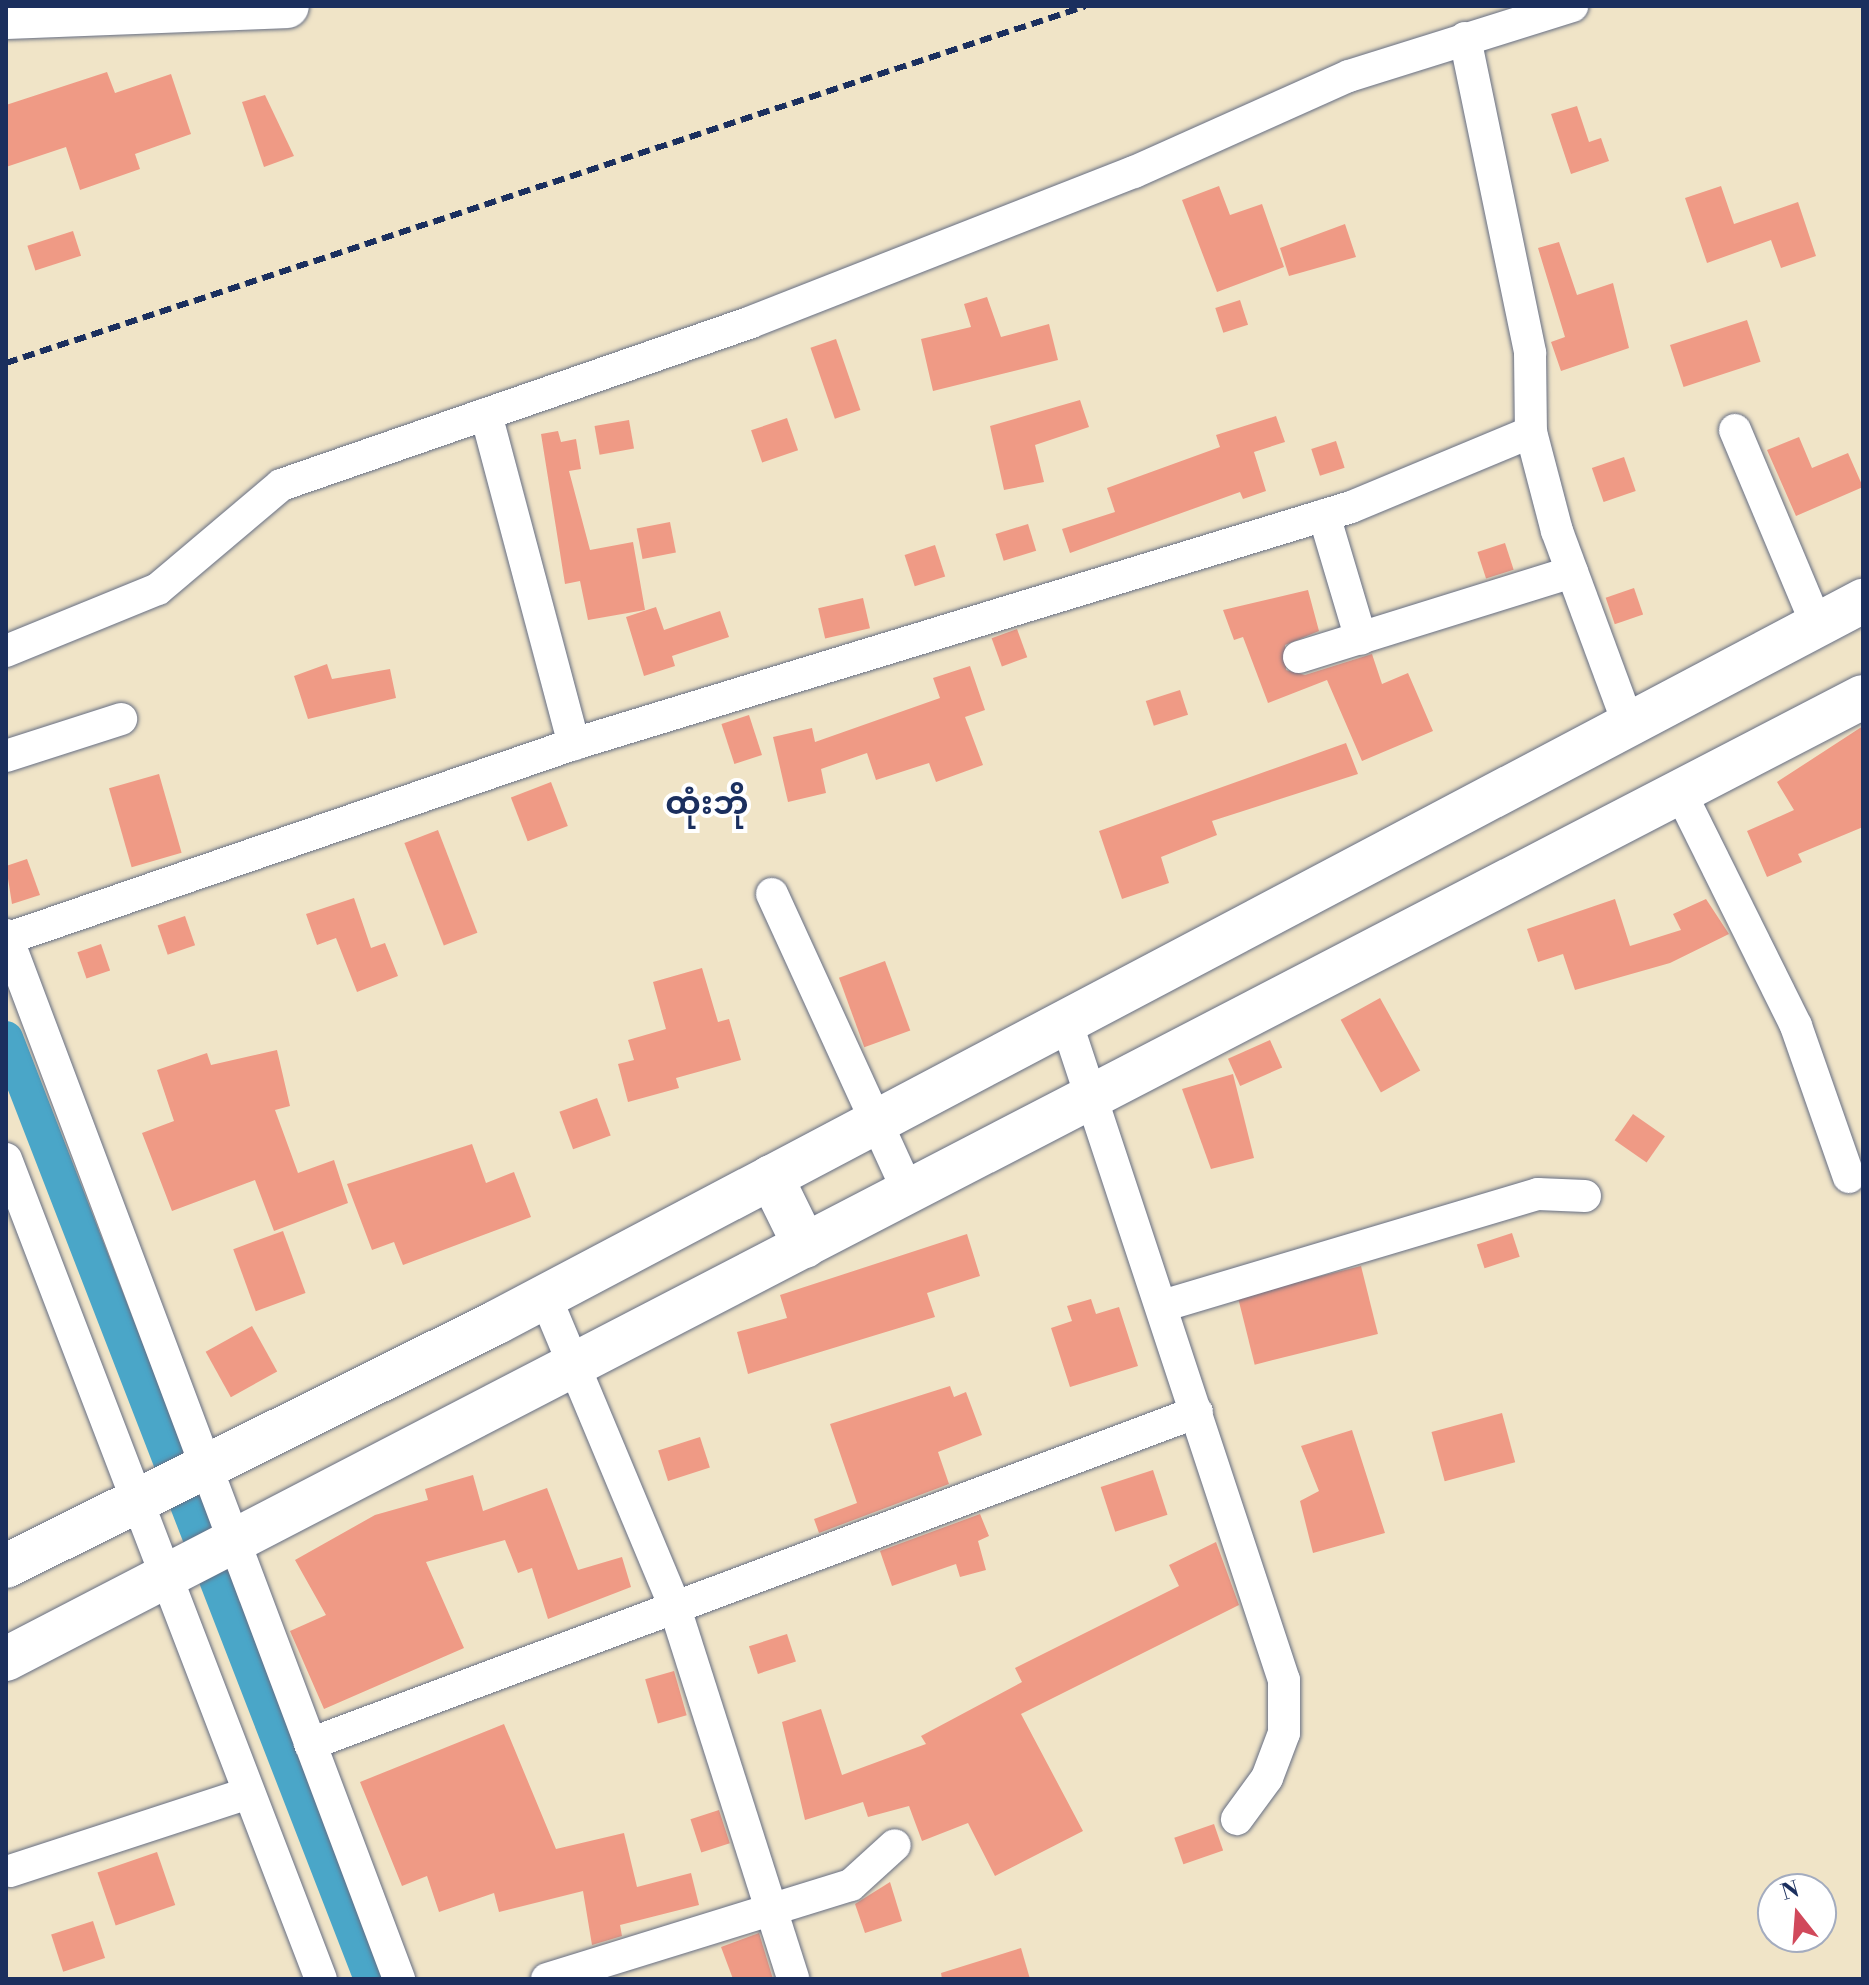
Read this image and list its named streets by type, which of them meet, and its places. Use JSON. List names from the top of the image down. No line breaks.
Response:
{"districts":["ထုံးဘို"],"north":"top"}
